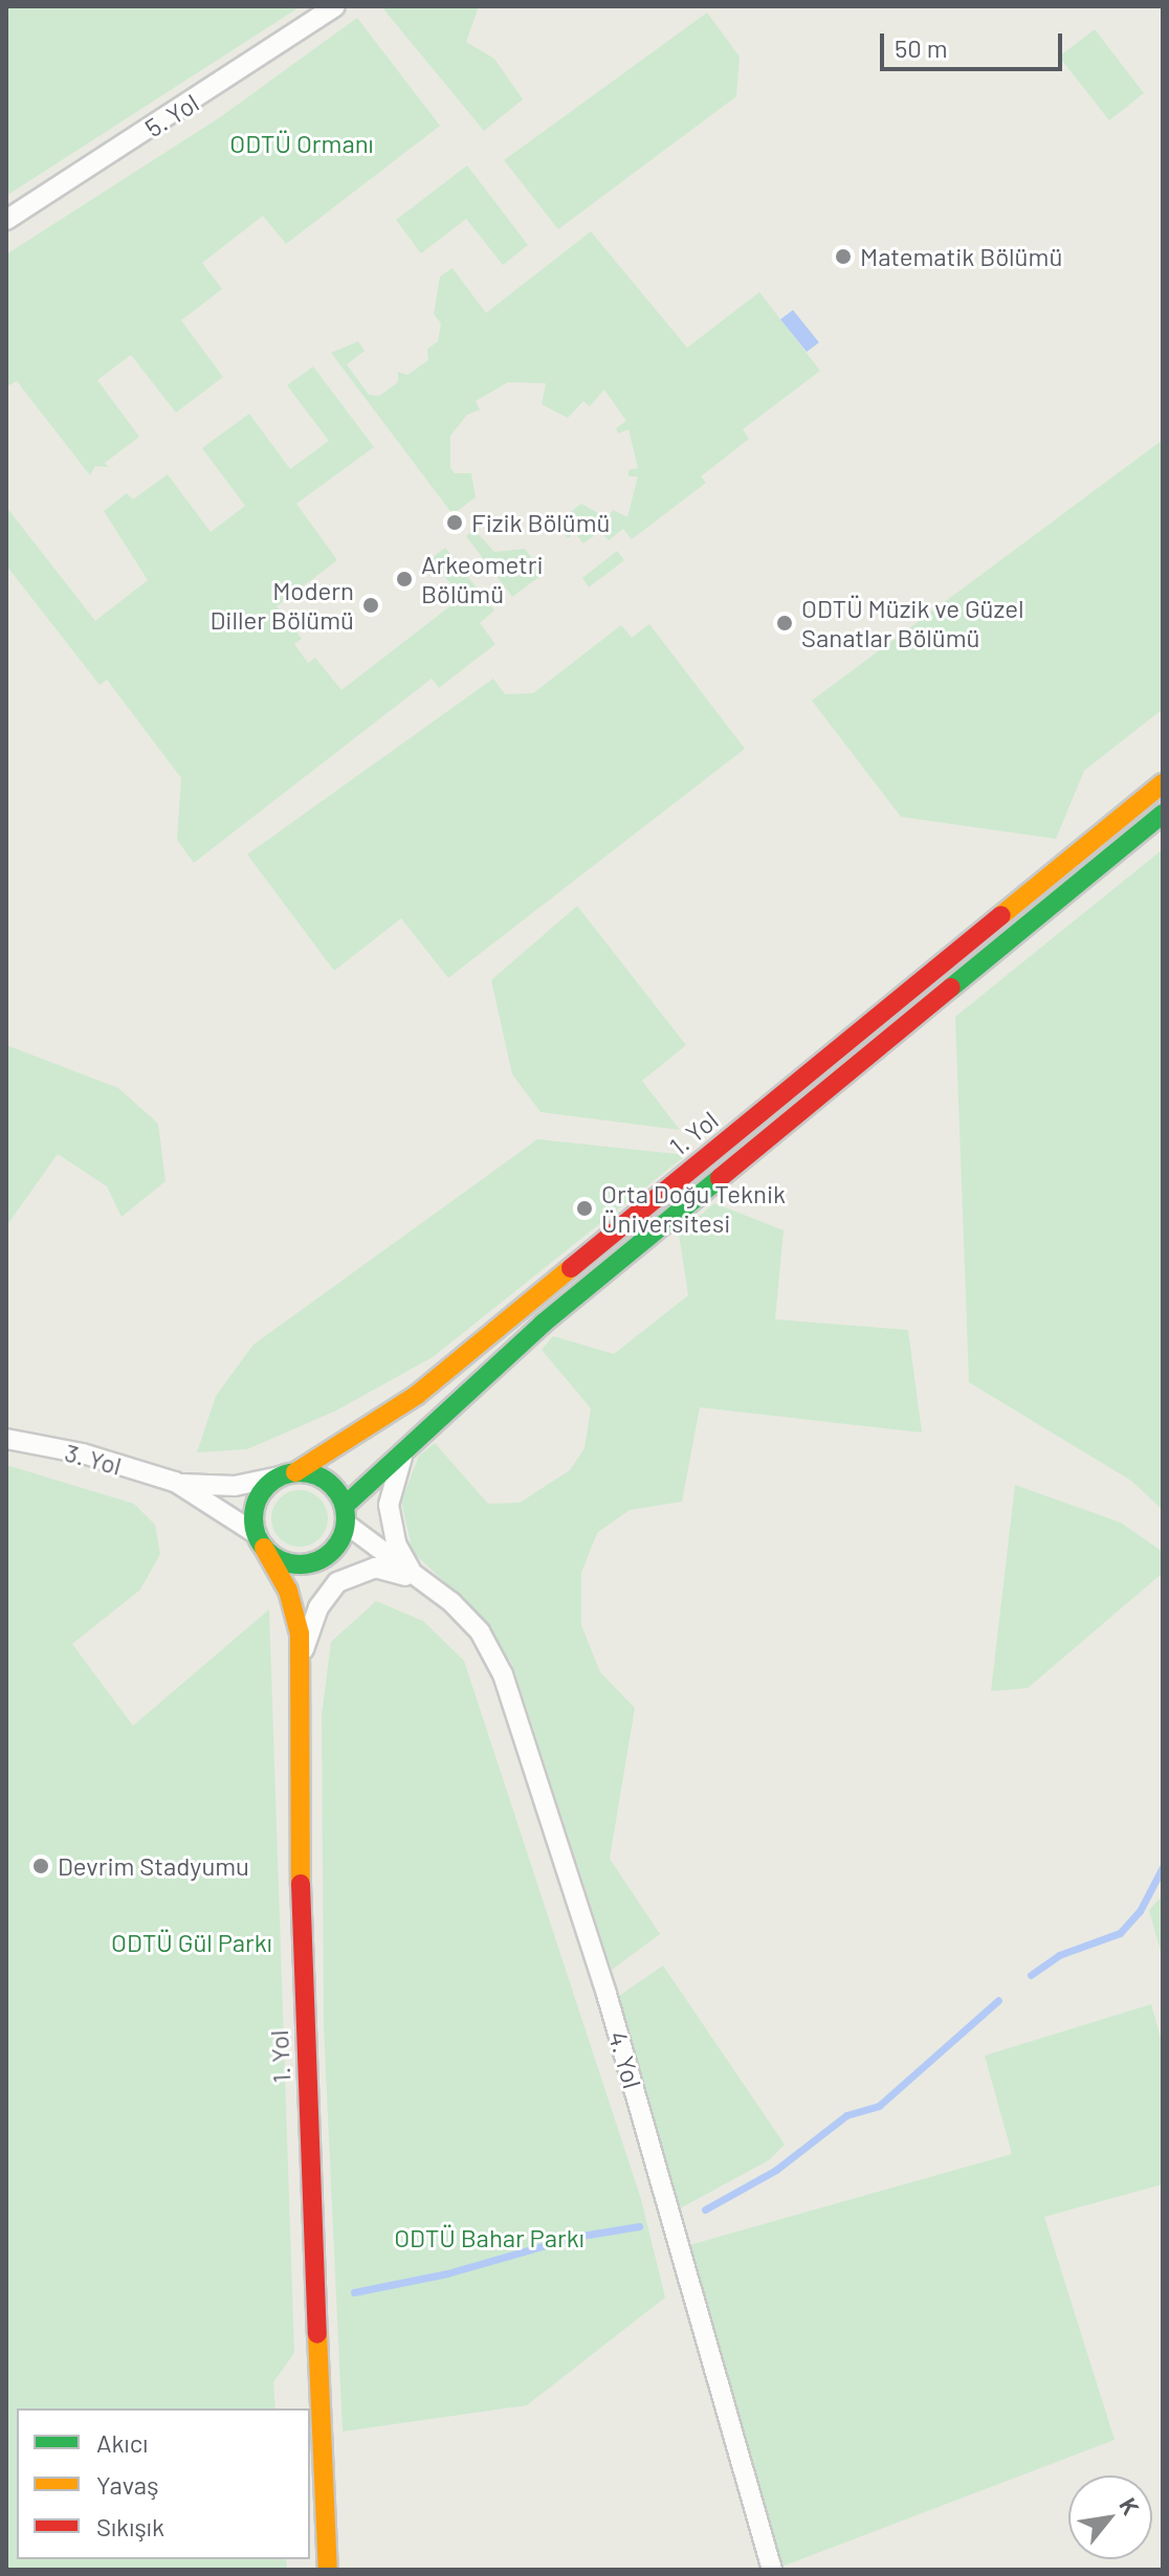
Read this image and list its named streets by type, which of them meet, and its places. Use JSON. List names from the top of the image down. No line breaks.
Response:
{"streets":{"main road":["1. Yol"],"street":["5. Yol","3. Yol","4. Yol"]},"crossings":[["1. Yol","3. Yol"],["1. Yol","4. Yol"],["3. Yol","4. Yol"]],"parks":["ODTÜ Ormanı","ODTÜ Gül Parkı","ODTÜ Bahar Parkı"],"places":["Matematik Bölümü","Fizik Bölümü","Arkeometri Bölümü","Modern Diller Bölümü","ODTÜ Müzik ve Güzel Sanatlar Bölümü","Orta Doğu Teknik Üniversitesi","Devrim Stadyumu"],"legend":["Akıcı","Yavaş","Sıkışık"],"scale_bar":"50 m","north":"top right"}
